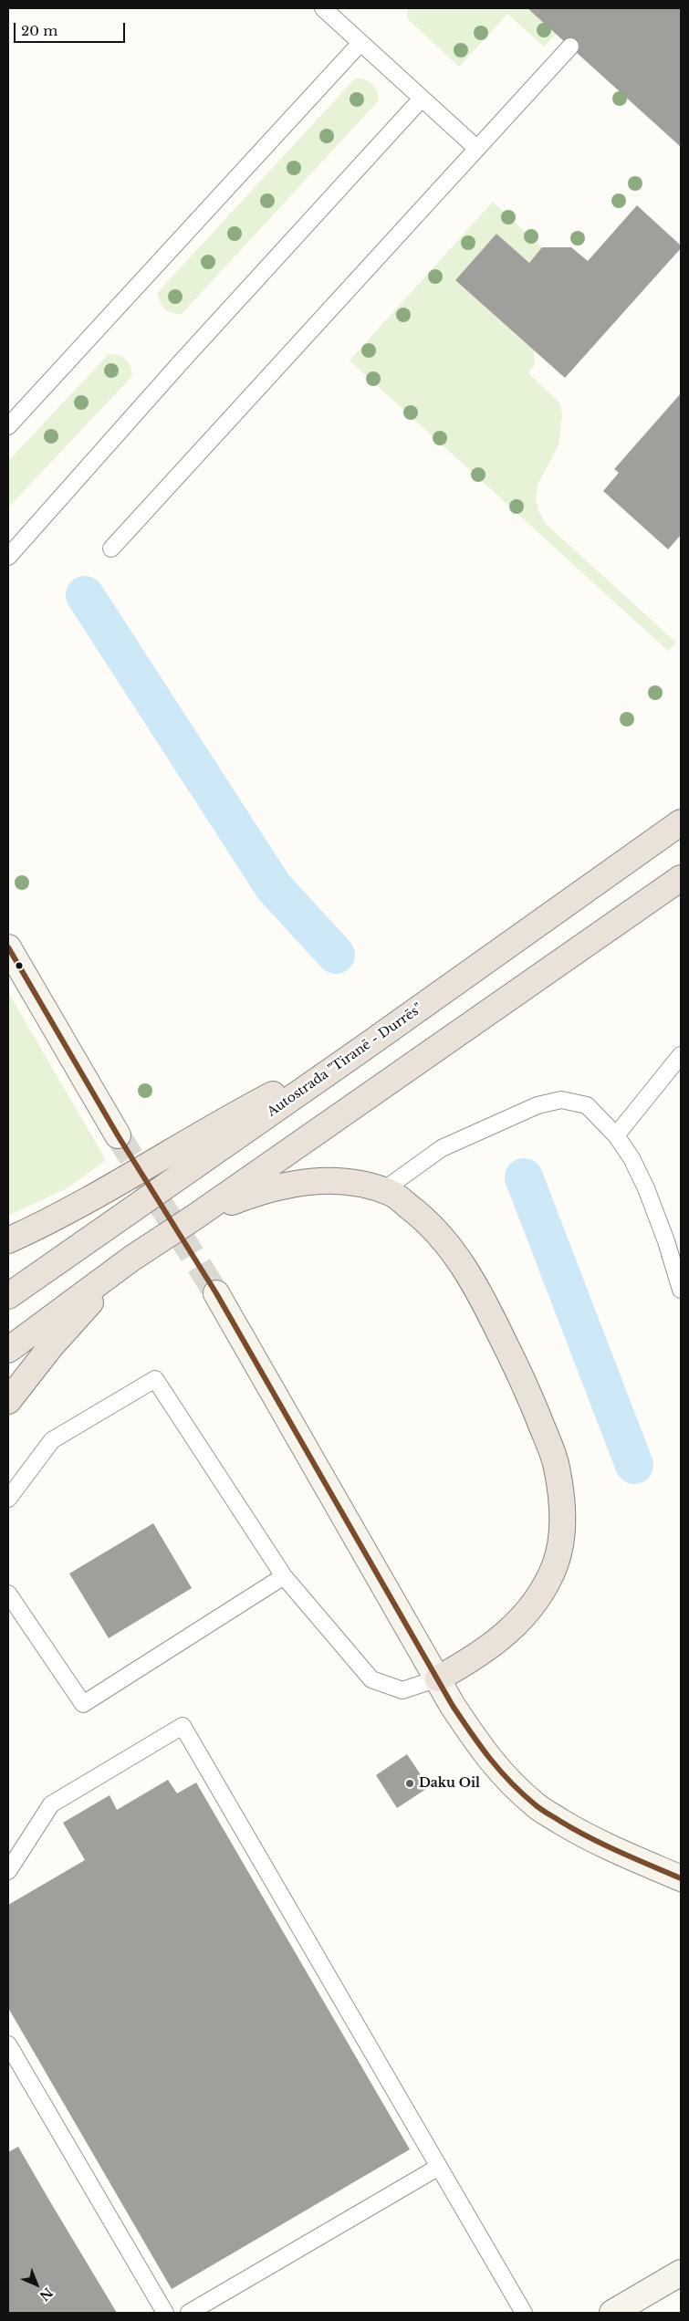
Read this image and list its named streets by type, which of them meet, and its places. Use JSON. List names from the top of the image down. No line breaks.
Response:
{"streets":{"highway":["Autostrada \"Tiranë - Durrës\""]},"places":["Daku Oil"],"scale_bar":"20 m","north":"bottom right"}
